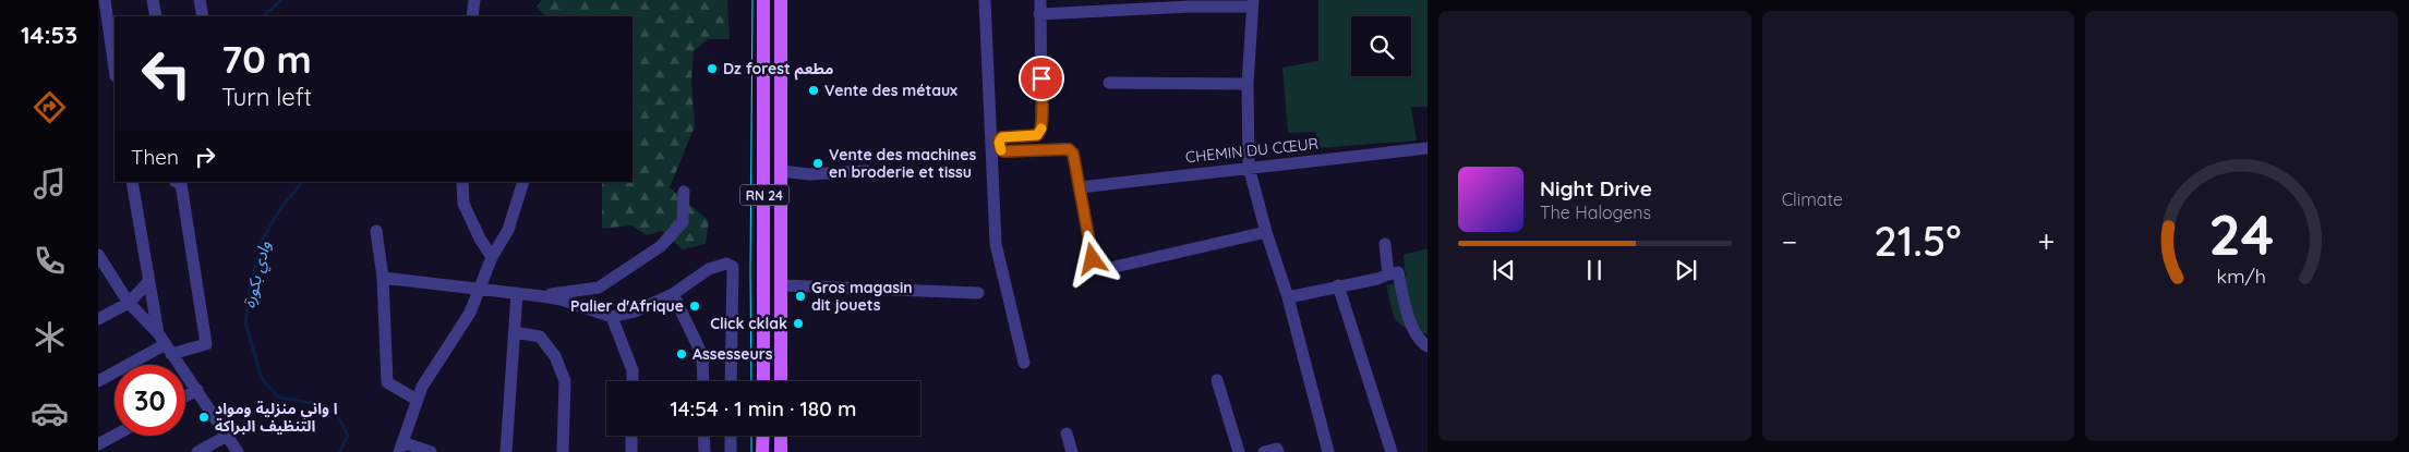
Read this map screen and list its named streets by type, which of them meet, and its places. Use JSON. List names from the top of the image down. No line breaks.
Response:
{"streets":{"main road":["RN 24"],"street":["CHEMIN DU CŒUR"]},"water":["وادي بكورة"],"places":["Dz forest مطعم","Vente des métaux","Vente des machines en broderie et tissu","Gros magasin dit jouets","Palier d'Afrique","Click cklak","Assesseurs","ا واني منزلية ومواد التنظيف البراكة"],"page":{"tabs":"14:53","tile":"Climate","turn":["70 m","Turn left"],"then":"Then","song":["Night Drive","The Halogens"],"heat":["−","21.5°","+"],"limit":"30","trip":"14:54 · 1 min · 180 m","gauge":["24","km/h"]}}
